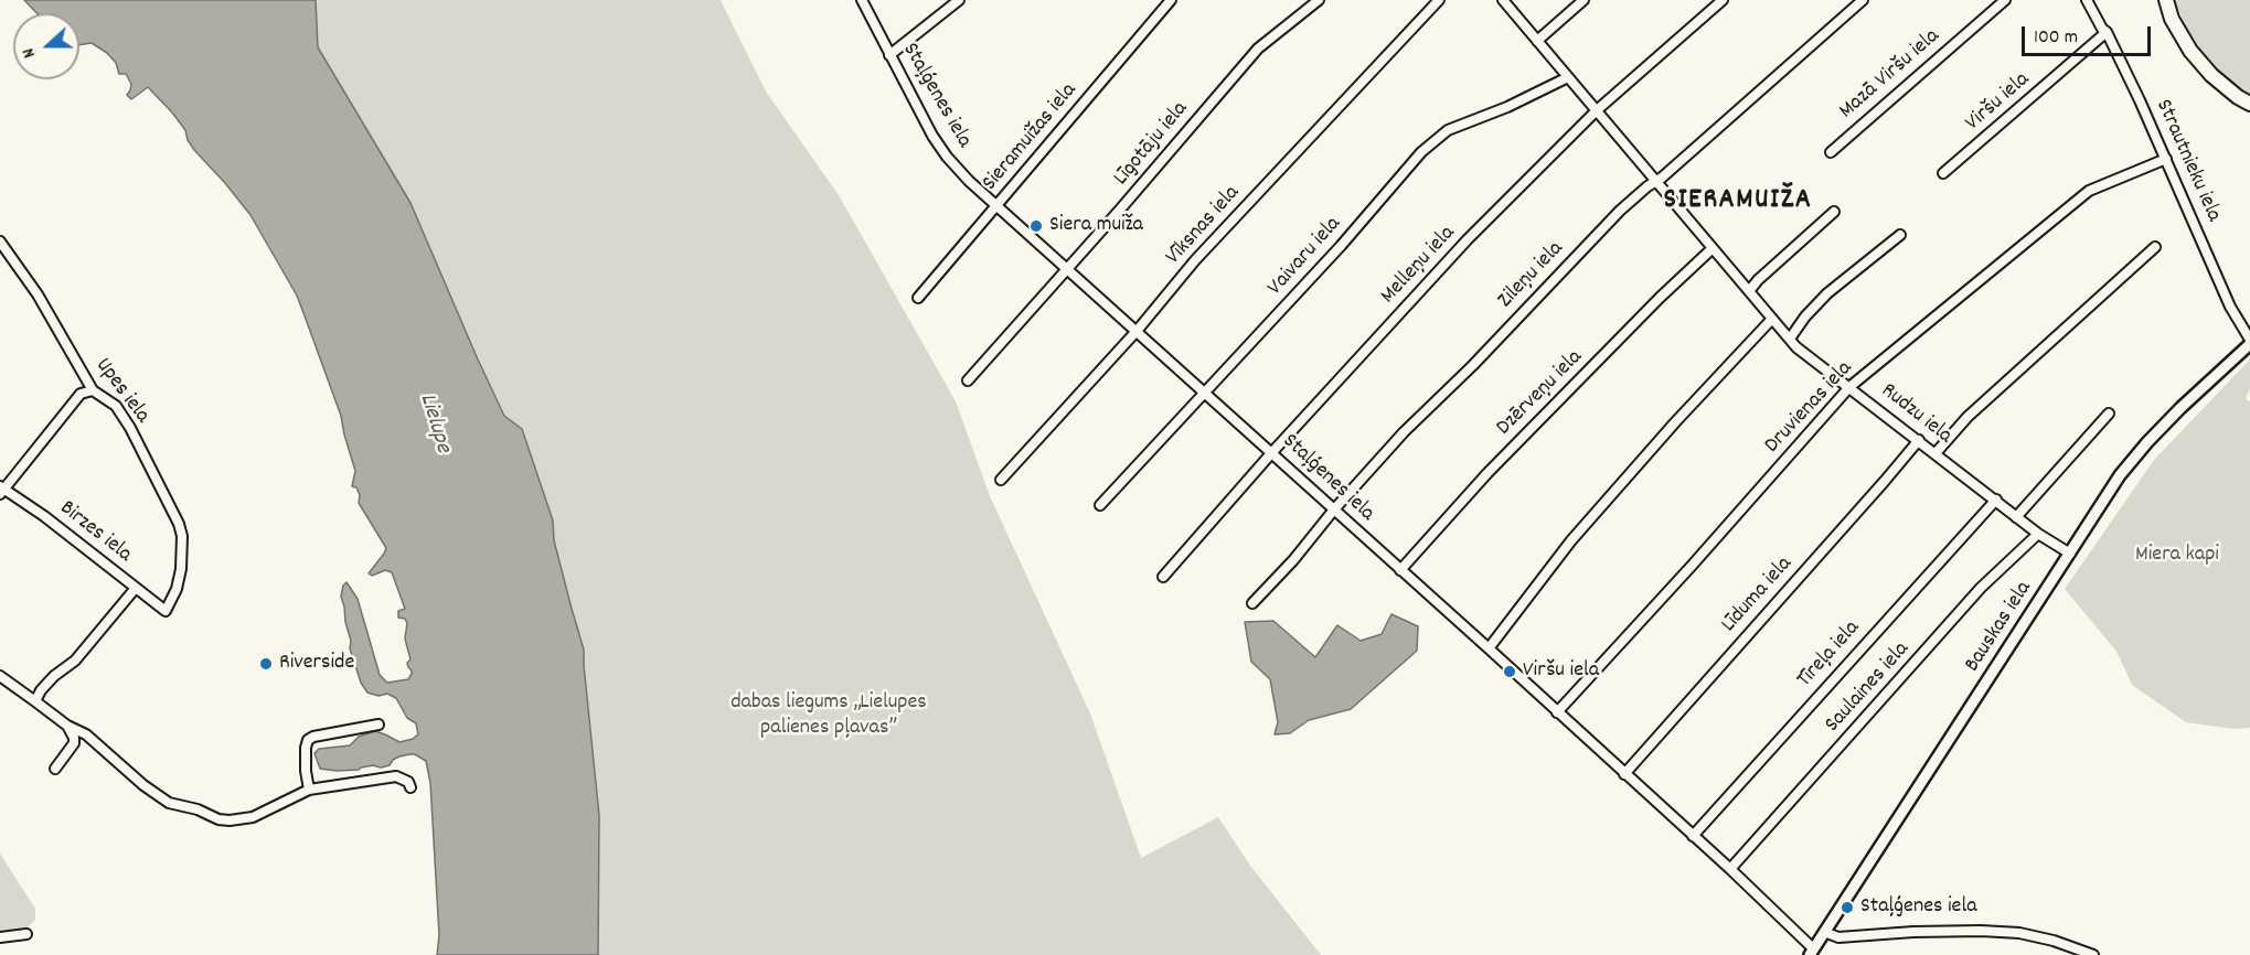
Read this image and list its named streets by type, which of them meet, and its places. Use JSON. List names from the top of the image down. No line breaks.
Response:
{"streets":{"street":["Mazā Viršu iela","Staļģenes iela","Viršu iela","Sieramuižas iela","Līgotāju iela","Strautnieku iela","Vīksnas iela","Vaivaru iela","Melleņu iela","Zileņu iela","Upes iela","Dzērveņu iela","Druvienas iela","Rudzu iela","Birzes iela","Līduma iela","Bauskas iela","Tīreļa iela","Saulaines iela"]},"crossings":[["Staļģenes iela","Sieramuižas iela"],["Staļģenes iela","Līgotāju iela"],["Staļģenes iela","Vīksnas iela"],["Staļģenes iela","Vaivaru iela"],["Staļģenes iela","Melleņu iela"],["Staļģenes iela","Zileņu iela"],["Staļģenes iela","Dzērveņu iela"],["Staļģenes iela","Druvienas iela"],["Staļģenes iela","Līduma iela"],["Staļģenes iela","Bauskas iela"],["Staļģenes iela","Tīreļa iela"],["Staļģenes iela","Saulaines iela"],["Viršu iela","Strautnieku iela"],["Strautnieku iela","Druvienas iela"],["Strautnieku iela","Bauskas iela"],["Vaivaru iela","Rudzu iela"],["Melleņu iela","Rudzu iela"],["Zileņu iela","Rudzu iela"],["Upes iela","Birzes iela"],["Dzērveņu iela","Rudzu iela"],["Druvienas iela","Rudzu iela"],["Rudzu iela","Līduma iela"],["Rudzu iela","Bauskas iela"],["Rudzu iela","Tīreļa iela"],["Rudzu iela","Saulaines iela"]],"districts":["SIERAMUIŽA"],"water":["Lielupe"],"parks":["Miera kapi","dabas liegums „Lielupes palienes pļavas”"],"places":["Siera muiža","Riverside","Viršu iela","Staļģenes iela"],"scale_bar":"100 m","north":"left"}
